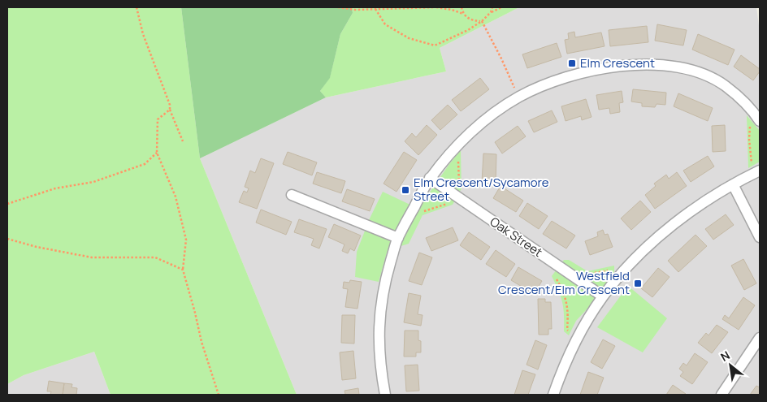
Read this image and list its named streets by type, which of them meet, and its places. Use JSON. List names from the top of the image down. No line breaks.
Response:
{"streets":{"street":["Oak Street"]},"places":{"transit":["Elm Crescent","Elm Crescent/Sycamore Street","Westfield Crescent/Elm Crescent"]},"north":"top left"}
